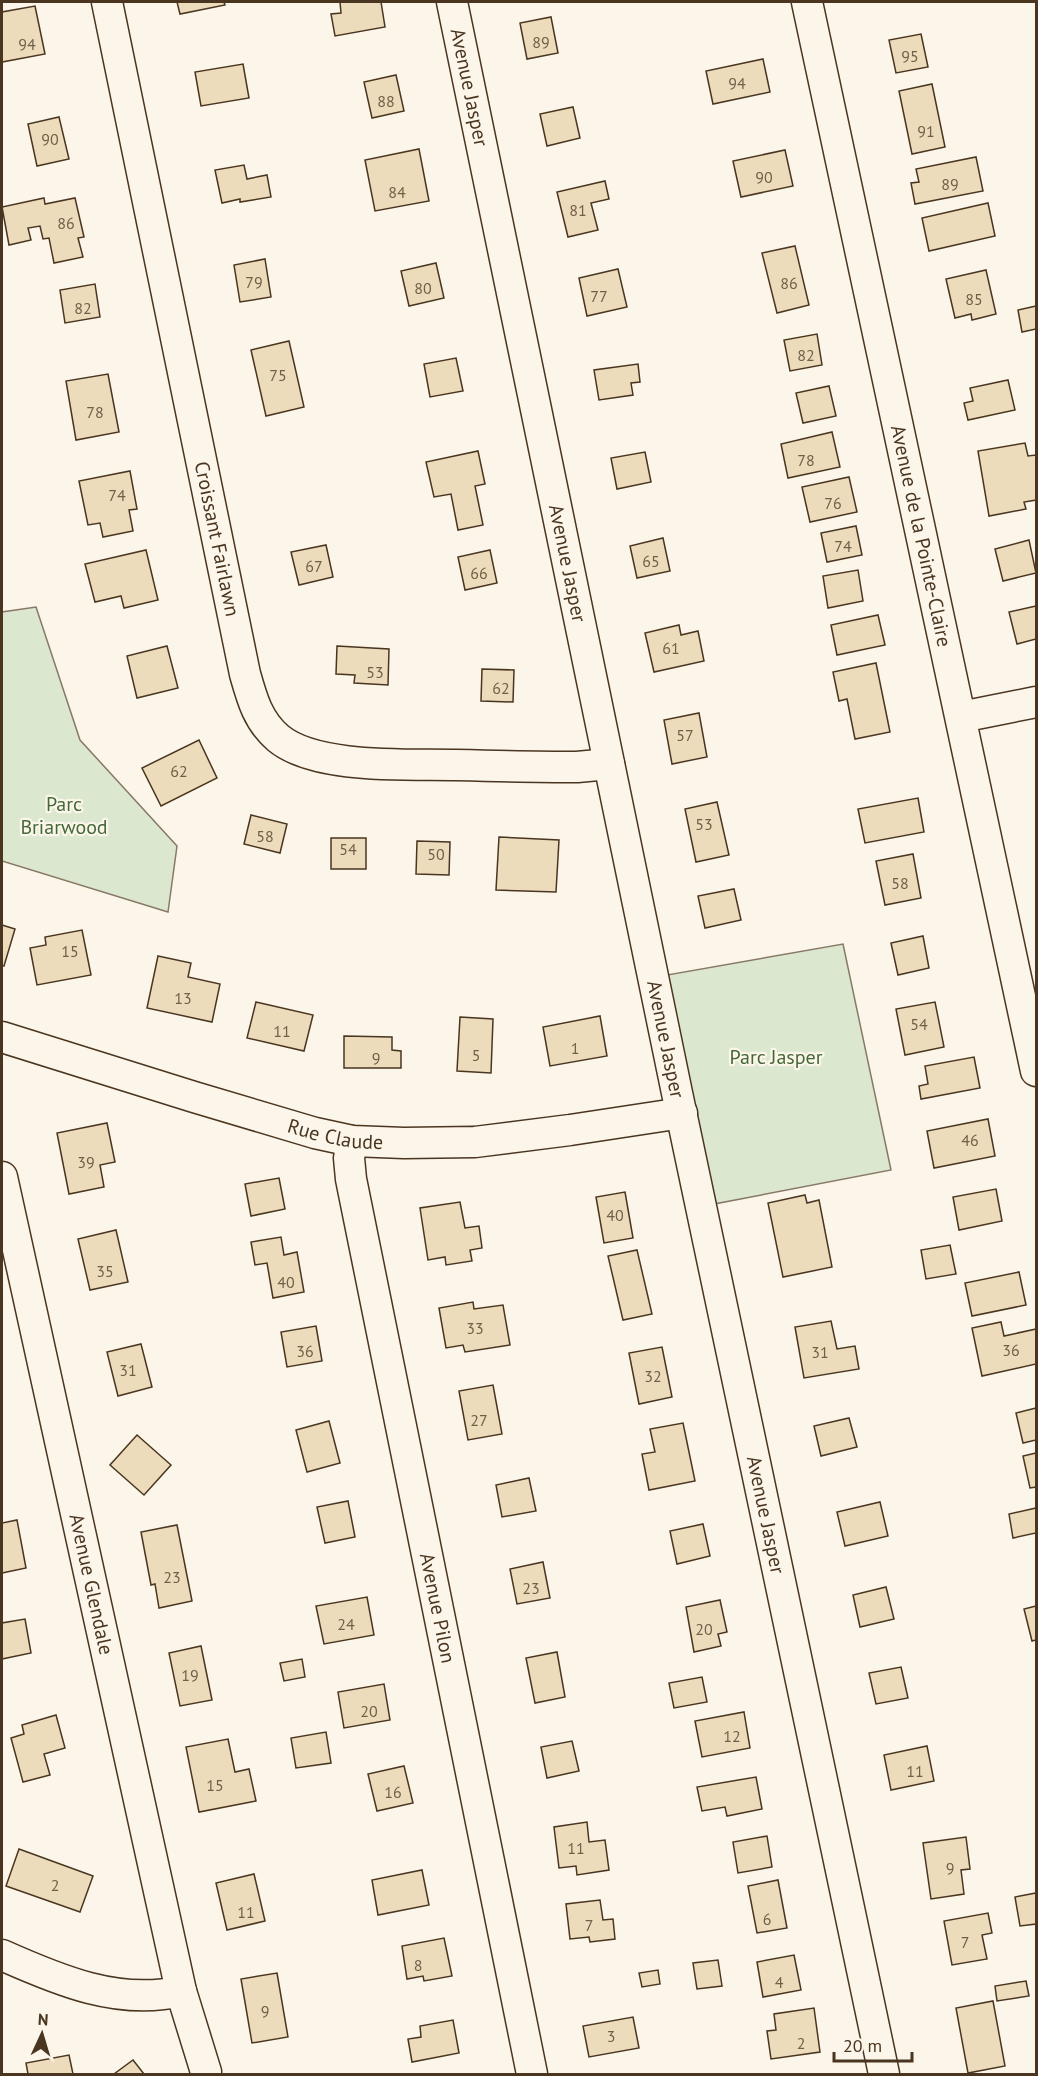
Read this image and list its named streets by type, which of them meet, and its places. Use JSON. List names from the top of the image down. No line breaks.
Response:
{"streets":{"street":["Avenue Jasper","Avenue de la Pointe-Claire","Croissant Fairlawn","Rue Claude","Avenue Glendale","Avenue Pilon"]},"crossings":[["Avenue Jasper","Croissant Fairlawn"],["Avenue Jasper","Rue Claude"],["Rue Claude","Avenue Pilon"]],"parks":["Parc Briarwood","Parc Jasper"],"house_numbers":["89","94","95","94","88","91","90","90","89","84","81","86","79","86","80","77","85","82","82","75","78","78","74","76","74","65","67","66","61","53","62","57","62","53","58","54","50","58","15","13","54","11","1","5","9","46","39","40","35","40","33","36","36","31","31","32","27","23","23","24","20","19","20","12","11","15","16","11","9","2","11","6","7","7","8","4","9","3","2"],"scale_bar":"20 m","north":"top"}
